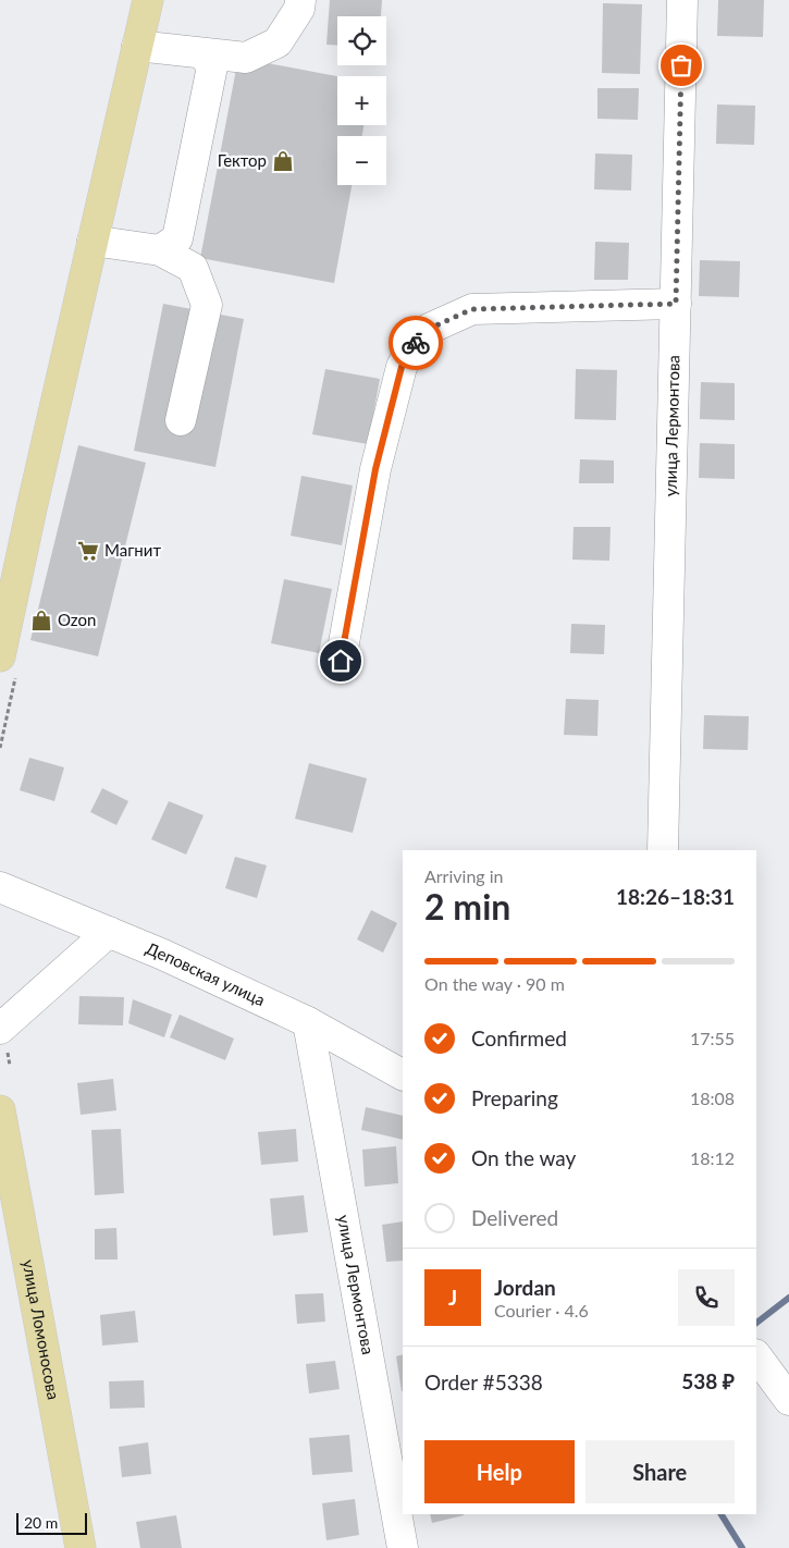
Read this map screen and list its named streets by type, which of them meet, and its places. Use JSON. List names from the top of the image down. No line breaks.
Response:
{"streets":{"main road":["улица Ломоносова"],"street":["улица Лермонтова","Деповская улица"]},"crossings":[["улица Лермонтова","Деповская улица"]],"places":{"shop":["Гектор","Ozon"],"supermarket":["Магнит"]},"scale_bar":"20 m","page":{"map_buttons":["+","−"],"heading":["2 min","Arriving in","18:26–18:31"],"panel":["Jordan","Courier · 4.6","Order #5338","538 ₽"],"bar":"On the way · 90 m","list":[["Confirmed","17:55"],["Preparing","18:08"],["On the way","18:12"],"Delivered"],"round":"J","buttons":["Help","Share"],"scale":"20 m"}}
